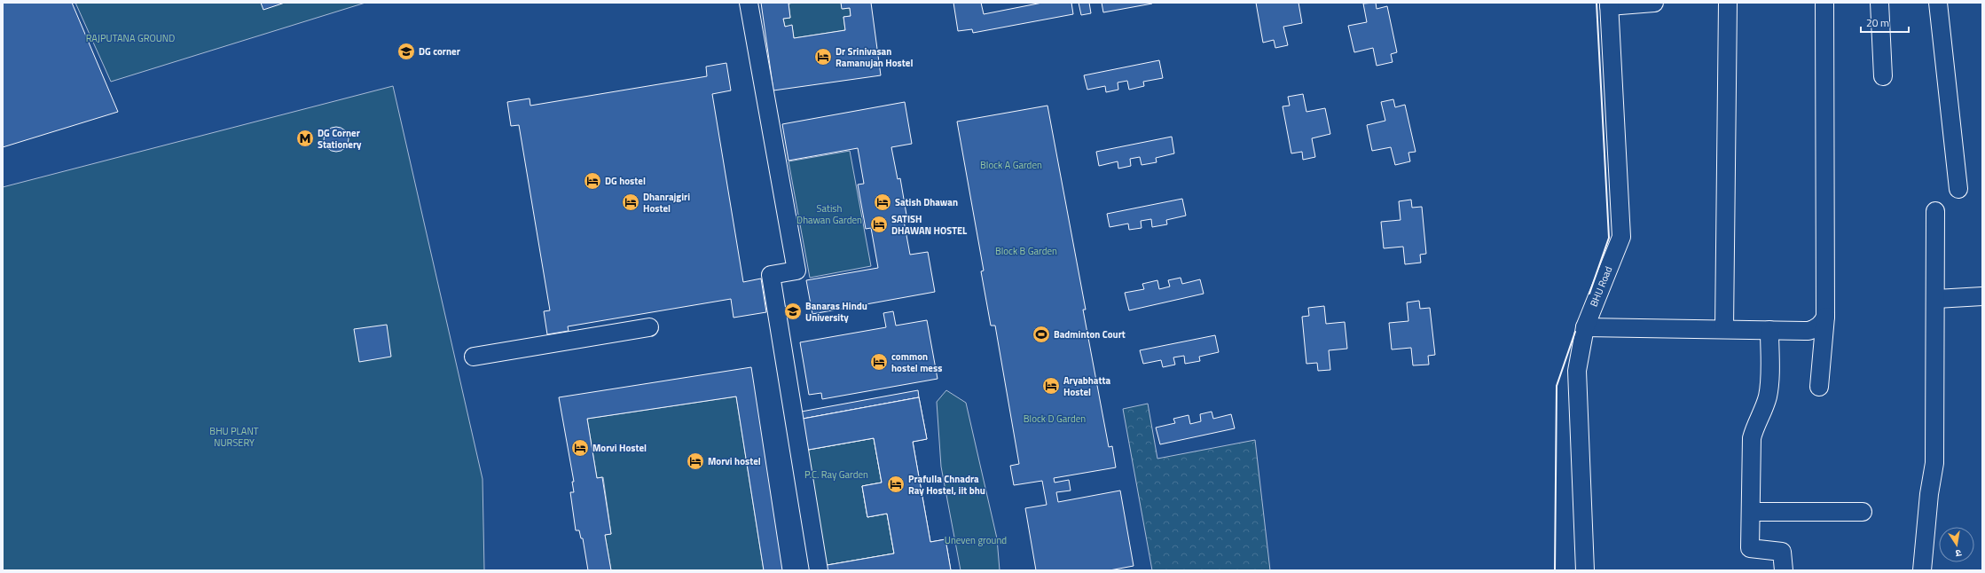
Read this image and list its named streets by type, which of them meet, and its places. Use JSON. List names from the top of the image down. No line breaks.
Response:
{"streets":{"street":["BHU Road"]},"parks":["RAJPUTANA GROUND","Block A Garden","Satish Dhawan Garden","Block B Garden","Block D Garden","BHU PLANT NURSERY","P.C. Ray Garden","Uneven ground"],"places":{"school or university":["DG corner","Banaras Hindu University"],"hotel":["Dr Srinivasan Ramanujan Hostel","DG hostel","Dhanrajgiri Hostel","Satish Dhawan","SATISH DHAWAN HOSTEL","common hostel mess","Aryabhatta Hostel","Morvi Hostel","Morvi hostel","Prafulla Chnadra Ray Hostel, iit bhu"],"metro station":["DG Corner Stationery"],"sports":["Badminton Court"]},"scale_bar":"20 m","north":"bottom"}
